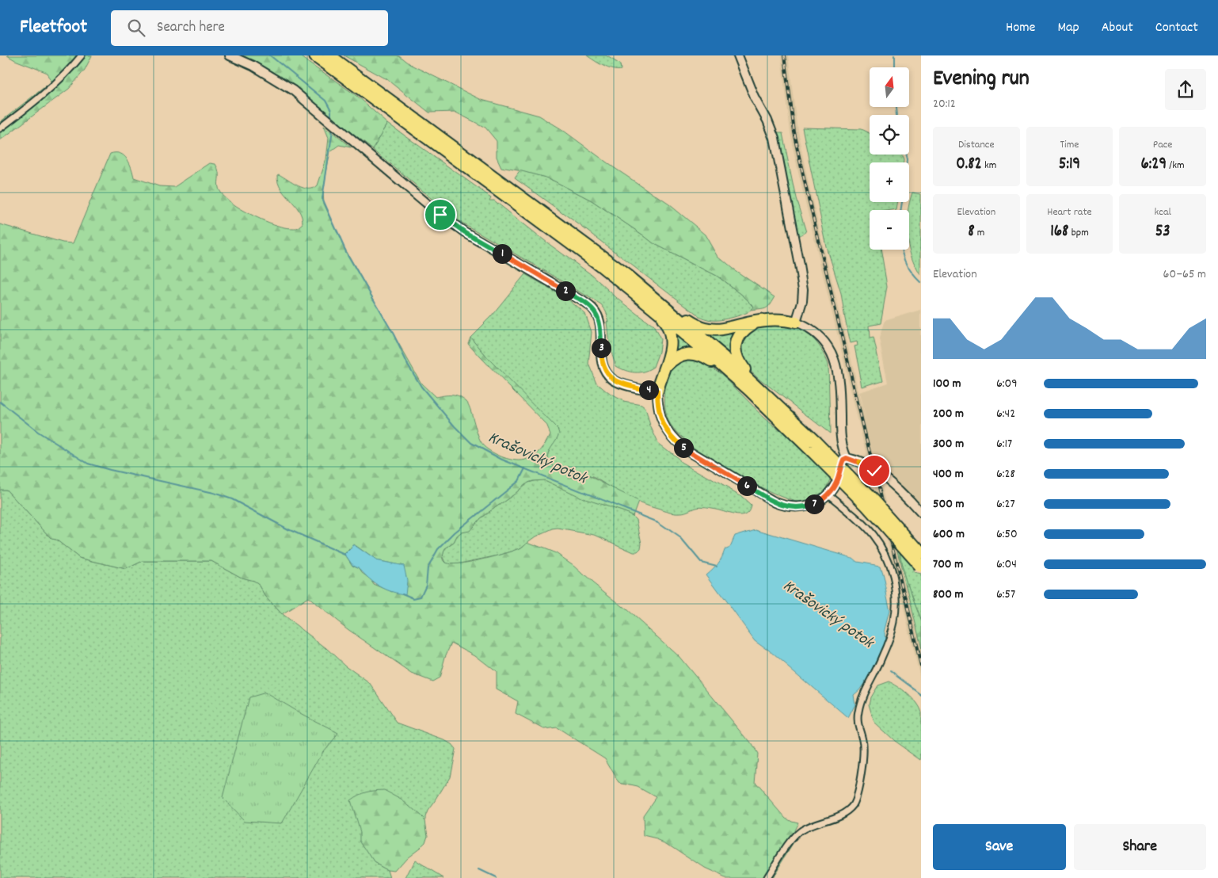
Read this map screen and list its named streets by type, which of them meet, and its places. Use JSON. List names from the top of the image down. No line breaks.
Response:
{"water":["Krašovický potok"],"north":"top","page":{"header":"Fleetfoot","search":"Search here","nav":["Home","Map","About","Contact"],"heading":["Evening run","20:12"],"map_buttons":["+","−"],"stats":[["Distance","0.82 km"],["Time","5:19"],["Pace","6:29 /km"],["Elevation","8 m"],["Heart rate","168 bpm"],["kcal","53"]],"pins":["1","2","3","4","5","6","7"],"chart":["Elevation","60–65 m"],"list":[{"name":"100 m","note":"6:09"},{"name":"200 m","note":"6:42"},{"name":"300 m","note":"6:17"},{"name":"400 m","note":"6:28"},{"name":"500 m","note":"6:27"},{"name":"600 m","note":"6:50"},{"name":"700 m","note":"6:04"},{"name":"800 m","note":"6:57"}],"buttons":["Save","Share"]}}
